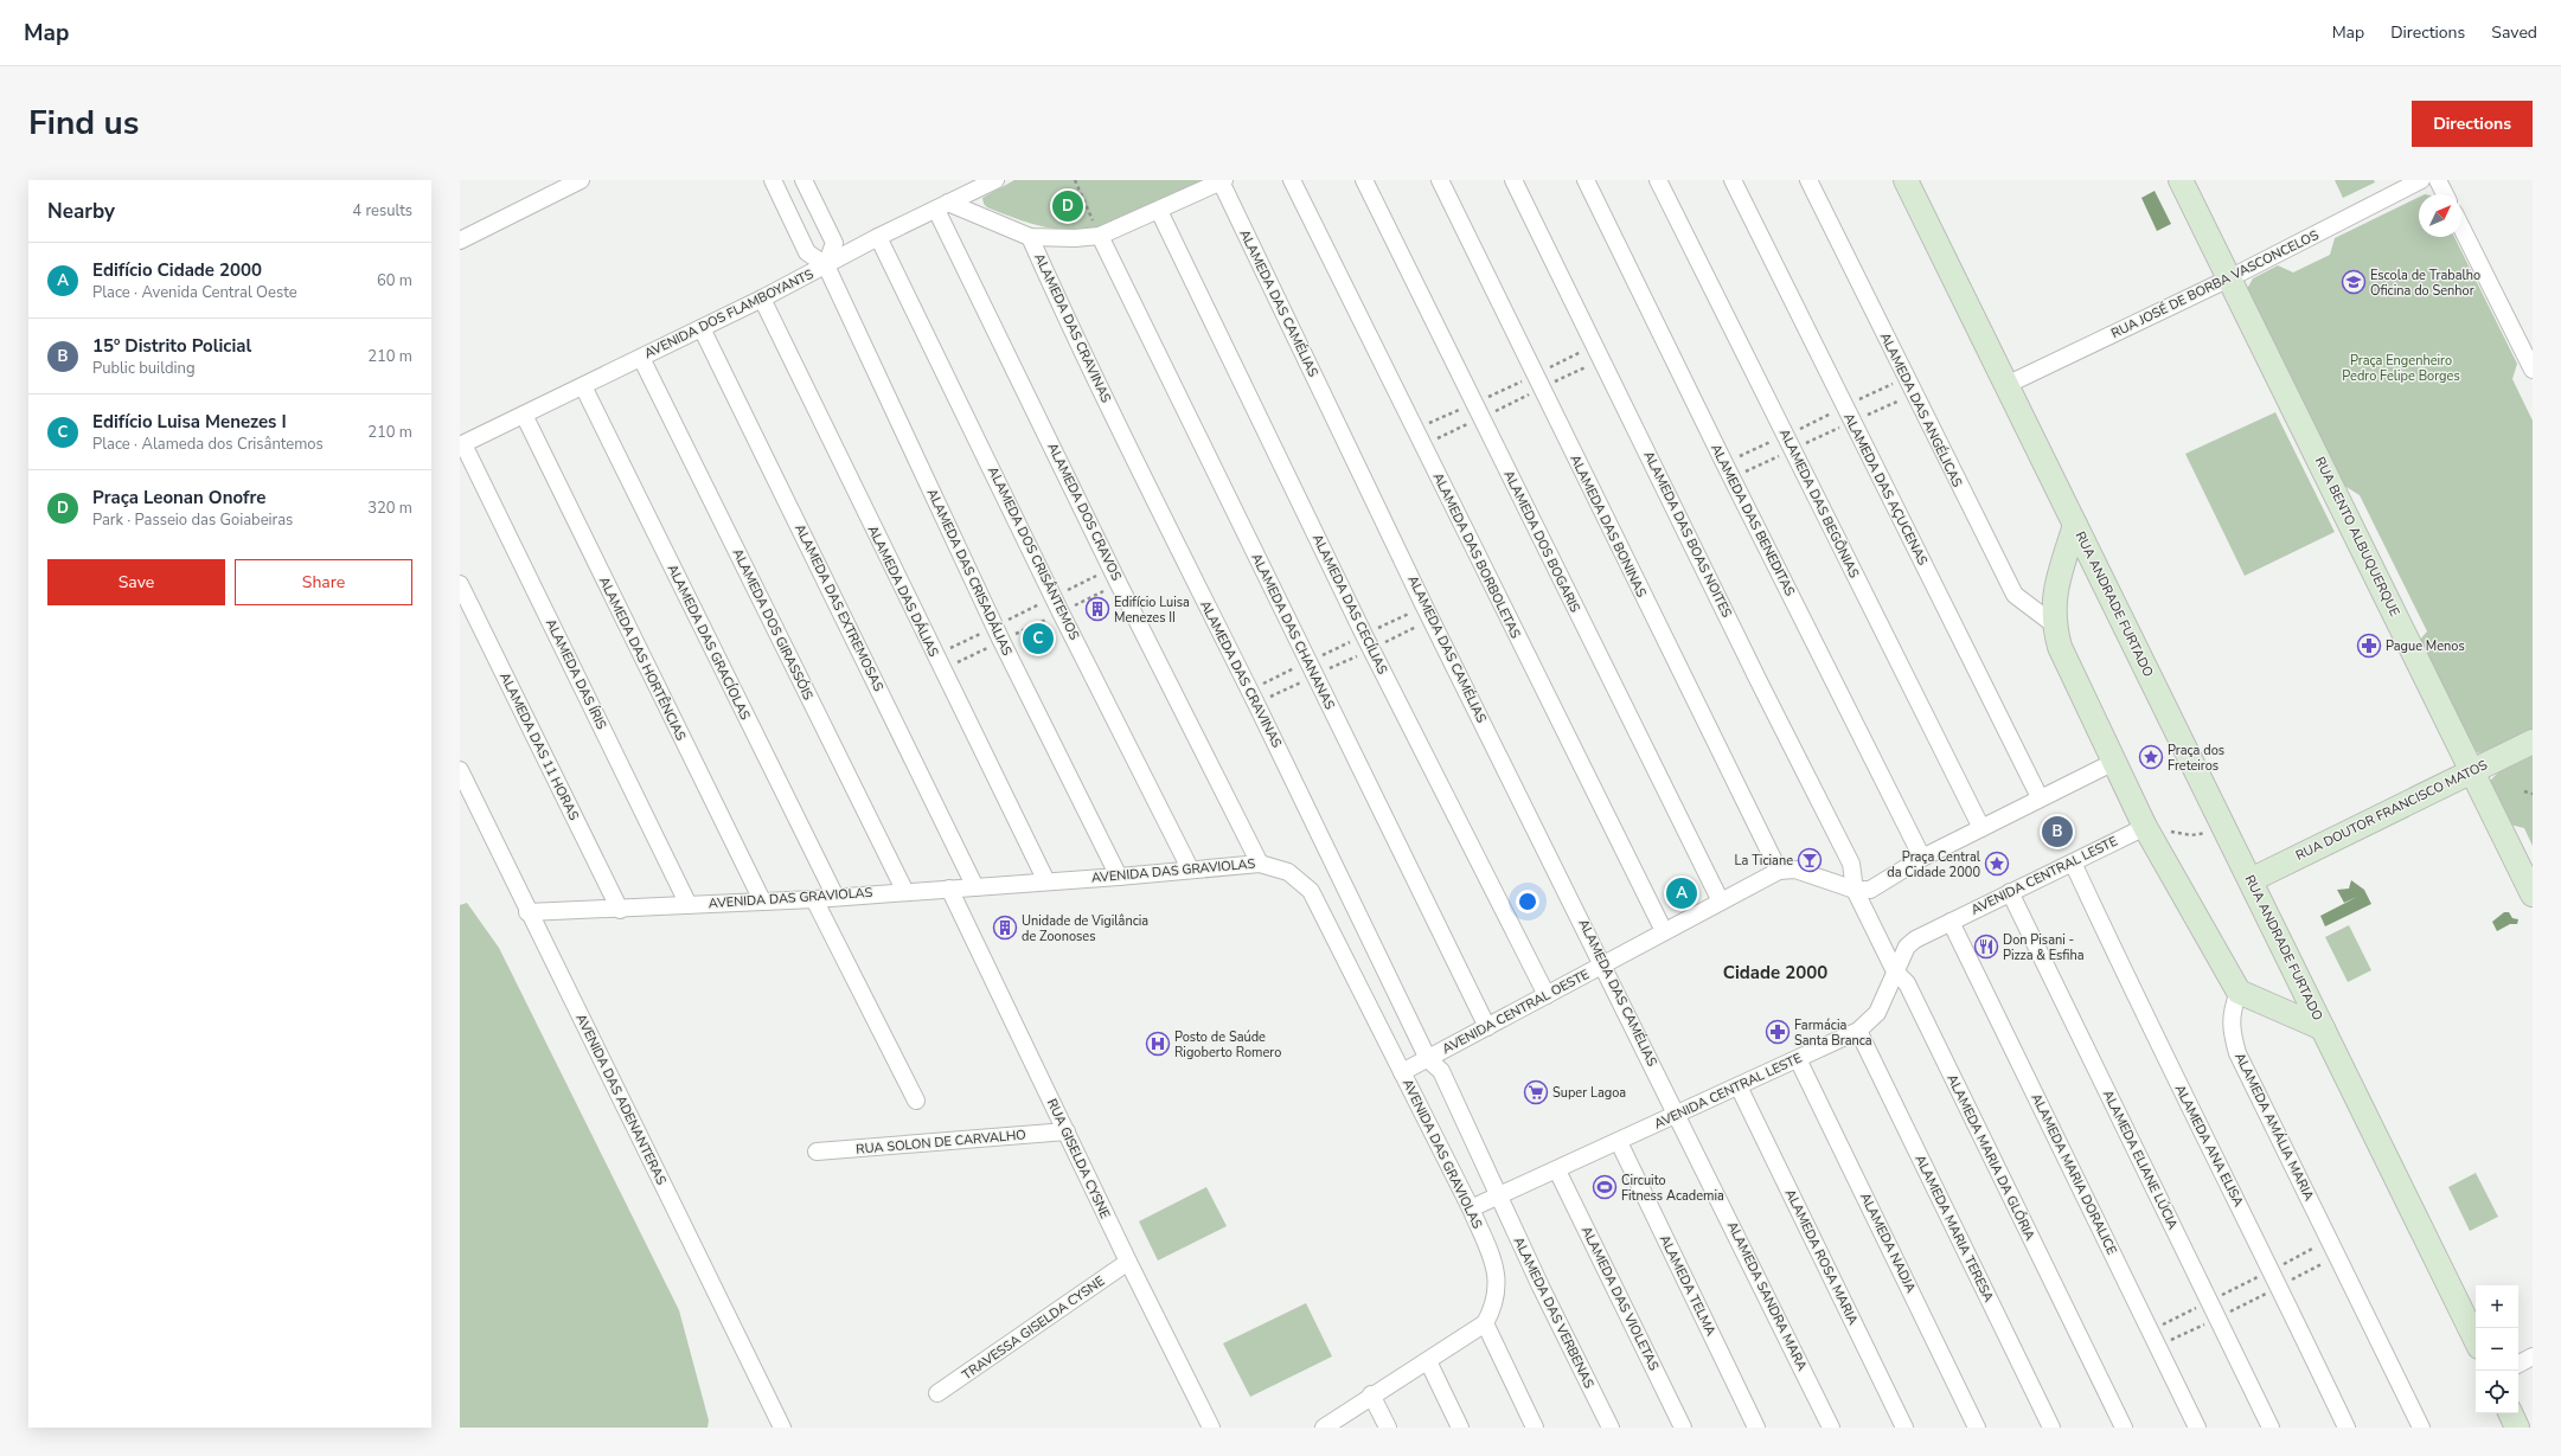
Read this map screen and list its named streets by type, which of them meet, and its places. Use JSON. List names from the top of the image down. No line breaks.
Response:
{"streets":{"street":["RUA JOSÉ DE BORBA VASCONCELOS","ALAMEDA DAS CAMÉLIAS","AVENIDA DOS FLAMBOYANTS","ALAMEDA DAS CRAVINAS","ALAMEDA DAS ANGÉLICAS","ALAMEDA DAS AÇUCENAS","ALAMEDA DAS BEGÔNIAS","ALAMEDA DOS CRAVOS","ALAMEDA DAS BENEDITAS","ALAMEDA DAS BONINAS","ALAMEDA DAS BOAS NOITES","RUA BENTO ALBUQUERQUE","ALAMEDA DOS BOGARIS","ALAMEDA DOS CRISÂNTEMOS","ALAMEDA DAS BORBOLETAS","ALAMEDA DAS CRISADÁLIAS","ALAMEDA DAS DÁLIAS","ALAMEDA DAS CECÍLIAS","RUA ANDRADE FURTADO","ALAMEDA DAS EXTREMOSAS","ALAMEDA DOS GIRASSÓIS","ALAMEDA DAS CHANANAS","ALAMEDA DAS GRACÍOLAS","ALAMEDA DAS HORTÊNCIAS","ALAMEDA DAS ÍRIS","ALAMEDA DAS 11 HORAS","RUA DOUTOR FRANCISCO MATOS","AVENIDA DAS GRAVIOLAS","AVENIDA CENTRAL LESTE","AVENIDA CENTRAL OESTE","AVENIDA DAS ADENANTERAS","ALAMEDA AMÁLIA MARIA","RUA SOLON DE CARVALHO","ALAMEDA ANA ELISA","ALAMEDA MARIA DA GLÓRIA","RUA GISELDA CYSNE","ALAMEDA ELIANE LÚCIA","ALAMEDA MARIA DORALICE","ALAMEDA MARIA TERESA","ALAMEDA NADJA","ALAMEDA ROSA MARIA","ALAMEDA TELMA","ALAMEDA SANDRA MARA","ALAMEDA DAS VIOLETAS","ALAMEDA DAS VERBENAS","TRAVESSA GISELDA CYSNE"]},"crossings":[["RUA JOSÉ DE BORBA VASCONCELOS","RUA BENTO ALBUQUERQUE"],["RUA JOSÉ DE BORBA VASCONCELOS","RUA ANDRADE FURTADO"],["ALAMEDA DAS CAMÉLIAS","AVENIDA CENTRAL LESTE"],["ALAMEDA DAS CAMÉLIAS","AVENIDA CENTRAL OESTE"],["ALAMEDA DAS CAMÉLIAS","ALAMEDA SANDRA MARA"],["AVENIDA DOS FLAMBOYANTS","ALAMEDA DOS CRAVOS"],["AVENIDA DOS FLAMBOYANTS","ALAMEDA DOS CRISÂNTEMOS"],["AVENIDA DOS FLAMBOYANTS","ALAMEDA DAS CRISADÁLIAS"],["AVENIDA DOS FLAMBOYANTS","ALAMEDA DAS DÁLIAS"],["AVENIDA DOS FLAMBOYANTS","ALAMEDA DAS EXTREMOSAS"],["AVENIDA DOS FLAMBOYANTS","ALAMEDA DOS GIRASSÓIS"],["AVENIDA DOS FLAMBOYANTS","ALAMEDA DAS GRACÍOLAS"],["AVENIDA DOS FLAMBOYANTS","ALAMEDA DAS HORTÊNCIAS"],["AVENIDA DOS FLAMBOYANTS","ALAMEDA DAS ÍRIS"],["ALAMEDA DAS CRAVINAS","AVENIDA CENTRAL LESTE"],["ALAMEDA DAS CRAVINAS","AVENIDA CENTRAL OESTE"],["ALAMEDA DAS CRAVINAS","ALAMEDA DAS VERBENAS"],["ALAMEDA DOS CRAVOS","AVENIDA DAS GRAVIOLAS"],["ALAMEDA DAS BONINAS","AVENIDA CENTRAL OESTE"],["ALAMEDA DAS BOAS NOITES","ALAMEDA MARIA DA GLÓRIA"],["RUA BENTO ALBUQUERQUE","RUA DOUTOR FRANCISCO MATOS"],["ALAMEDA DOS BOGARIS","AVENIDA CENTRAL OESTE"],["ALAMEDA DOS CRISÂNTEMOS","AVENIDA DAS GRAVIOLAS"],["ALAMEDA DAS BORBOLETAS","AVENIDA CENTRAL OESTE"],["ALAMEDA DAS CRISADÁLIAS","AVENIDA DAS GRAVIOLAS"],["ALAMEDA DAS DÁLIAS","AVENIDA DAS GRAVIOLAS"],["ALAMEDA DAS CECÍLIAS","AVENIDA CENTRAL OESTE"],["RUA ANDRADE FURTADO","RUA DOUTOR FRANCISCO MATOS"],["RUA ANDRADE FURTADO","ALAMEDA AMÁLIA MARIA"],["ALAMEDA DAS EXTREMOSAS","AVENIDA DAS GRAVIOLAS"],["ALAMEDA DOS GIRASSÓIS","AVENIDA DAS GRAVIOLAS"],["ALAMEDA DAS CHANANAS","AVENIDA CENTRAL OESTE"],["ALAMEDA DAS GRACÍOLAS","AVENIDA DAS GRAVIOLAS"],["ALAMEDA DAS HORTÊNCIAS","AVENIDA DAS GRAVIOLAS"],["ALAMEDA DAS ÍRIS","AVENIDA DAS GRAVIOLAS"],["ALAMEDA DAS 11 HORAS","AVENIDA DAS GRAVIOLAS"],["AVENIDA DAS GRAVIOLAS","AVENIDA CENTRAL LESTE"],["AVENIDA DAS GRAVIOLAS","AVENIDA CENTRAL OESTE"],["AVENIDA DAS GRAVIOLAS","AVENIDA DAS ADENANTERAS"],["AVENIDA DAS GRAVIOLAS","RUA GISELDA CYSNE"],["AVENIDA CENTRAL LESTE","ALAMEDA ANA ELISA"],["AVENIDA CENTRAL LESTE","ALAMEDA MARIA DA GLÓRIA"],["AVENIDA CENTRAL LESTE","ALAMEDA ELIANE LÚCIA"],["AVENIDA CENTRAL LESTE","ALAMEDA MARIA DORALICE"],["AVENIDA CENTRAL LESTE","ALAMEDA MARIA TERESA"],["AVENIDA CENTRAL LESTE","ALAMEDA NADJA"],["AVENIDA CENTRAL LESTE","ALAMEDA ROSA MARIA"],["AVENIDA CENTRAL LESTE","ALAMEDA TELMA"],["AVENIDA CENTRAL LESTE","ALAMEDA SANDRA MARA"],["AVENIDA CENTRAL LESTE","ALAMEDA DAS VIOLETAS"],["AVENIDA CENTRAL LESTE","ALAMEDA DAS VERBENAS"],["RUA SOLON DE CARVALHO","RUA GISELDA CYSNE"],["RUA GISELDA CYSNE","TRAVESSA GISELDA CYSNE"]],"districts":["Cidade 2000"],"parks":["Praça Engenheiro Pedro Felipe Borges"],"places":{"school or university":["Escola de Trabalho Oficina do Senhor"],"building":["Edifício Luisa Menezes II","Unidade de Vigilância de Zoonoses"],"pharmacy":["Pague Menos","Farmácia Santa Branca"],"place":["Praça dos Freteiros","Praça Central da Cidade 2000"],"bar":["La Ticiane"],"restaurant":["Don Pisani - Pizza & Esfiha"],"hospital":["Posto de Saúde Rigoberto Romero"],"supermarket":["Super Lagoa"],"sports":["Circuito Fitness Academia"]},"north":"top right","page":{"header":"Map","nav":["Map","Directions","Saved"],"title":"Find us","buttons":["Directions",["Save","Share"]],"heading":["Nearby","4 results"],"pins":["D","C","B","A"],"list":[{"mark":"A","name":"Edifício Cidade 2000","note":"Place · Avenida Central Oeste","value":"60 m"},{"mark":"B","name":"15º Distrito Policial","note":"Public building","value":"210 m"},{"mark":"C","name":"Edifício Luisa Menezes I","note":"Place · Alameda dos Crisântemos","value":"210 m"},{"mark":"D","name":"Praça Leonan Onofre","note":"Park · Passeio das Goiabeiras","value":"320 m"}],"map_buttons":["+","−"]}}
